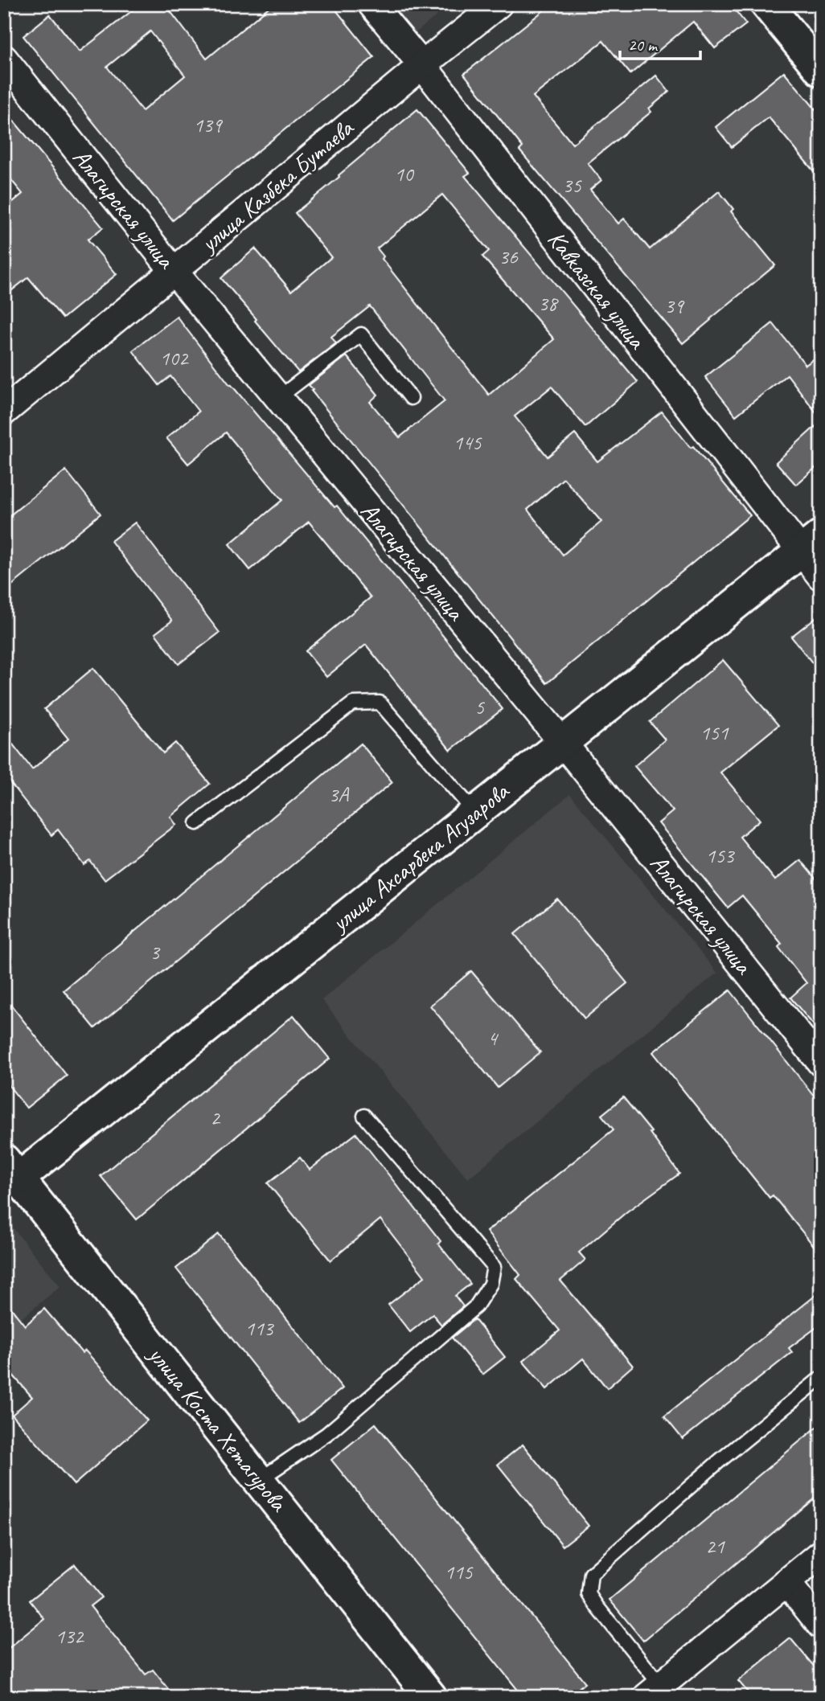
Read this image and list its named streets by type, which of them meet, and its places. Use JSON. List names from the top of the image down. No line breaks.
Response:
{"streets":{"street":["улица Казбека Бутаева","Алагирская улица","Кавказская улица","улица Ахсарбека Агузарова","улица Коста Хетагурова"]},"crossings":[["улица Казбека Бутаева","Алагирская улица"],["улица Казбека Бутаева","Кавказская улица"],["Алагирская улица","улица Ахсарбека Агузарова"],["Кавказская улица","улица Ахсарбека Агузарова"],["улица Ахсарбека Агузарова","улица Коста Хетагурова"]],"house_numbers":["139","10","35","36","38","39","102","145","5","151","3А","153","3","4","2","113","21","115","132"],"scale_bar":"20 m"}
